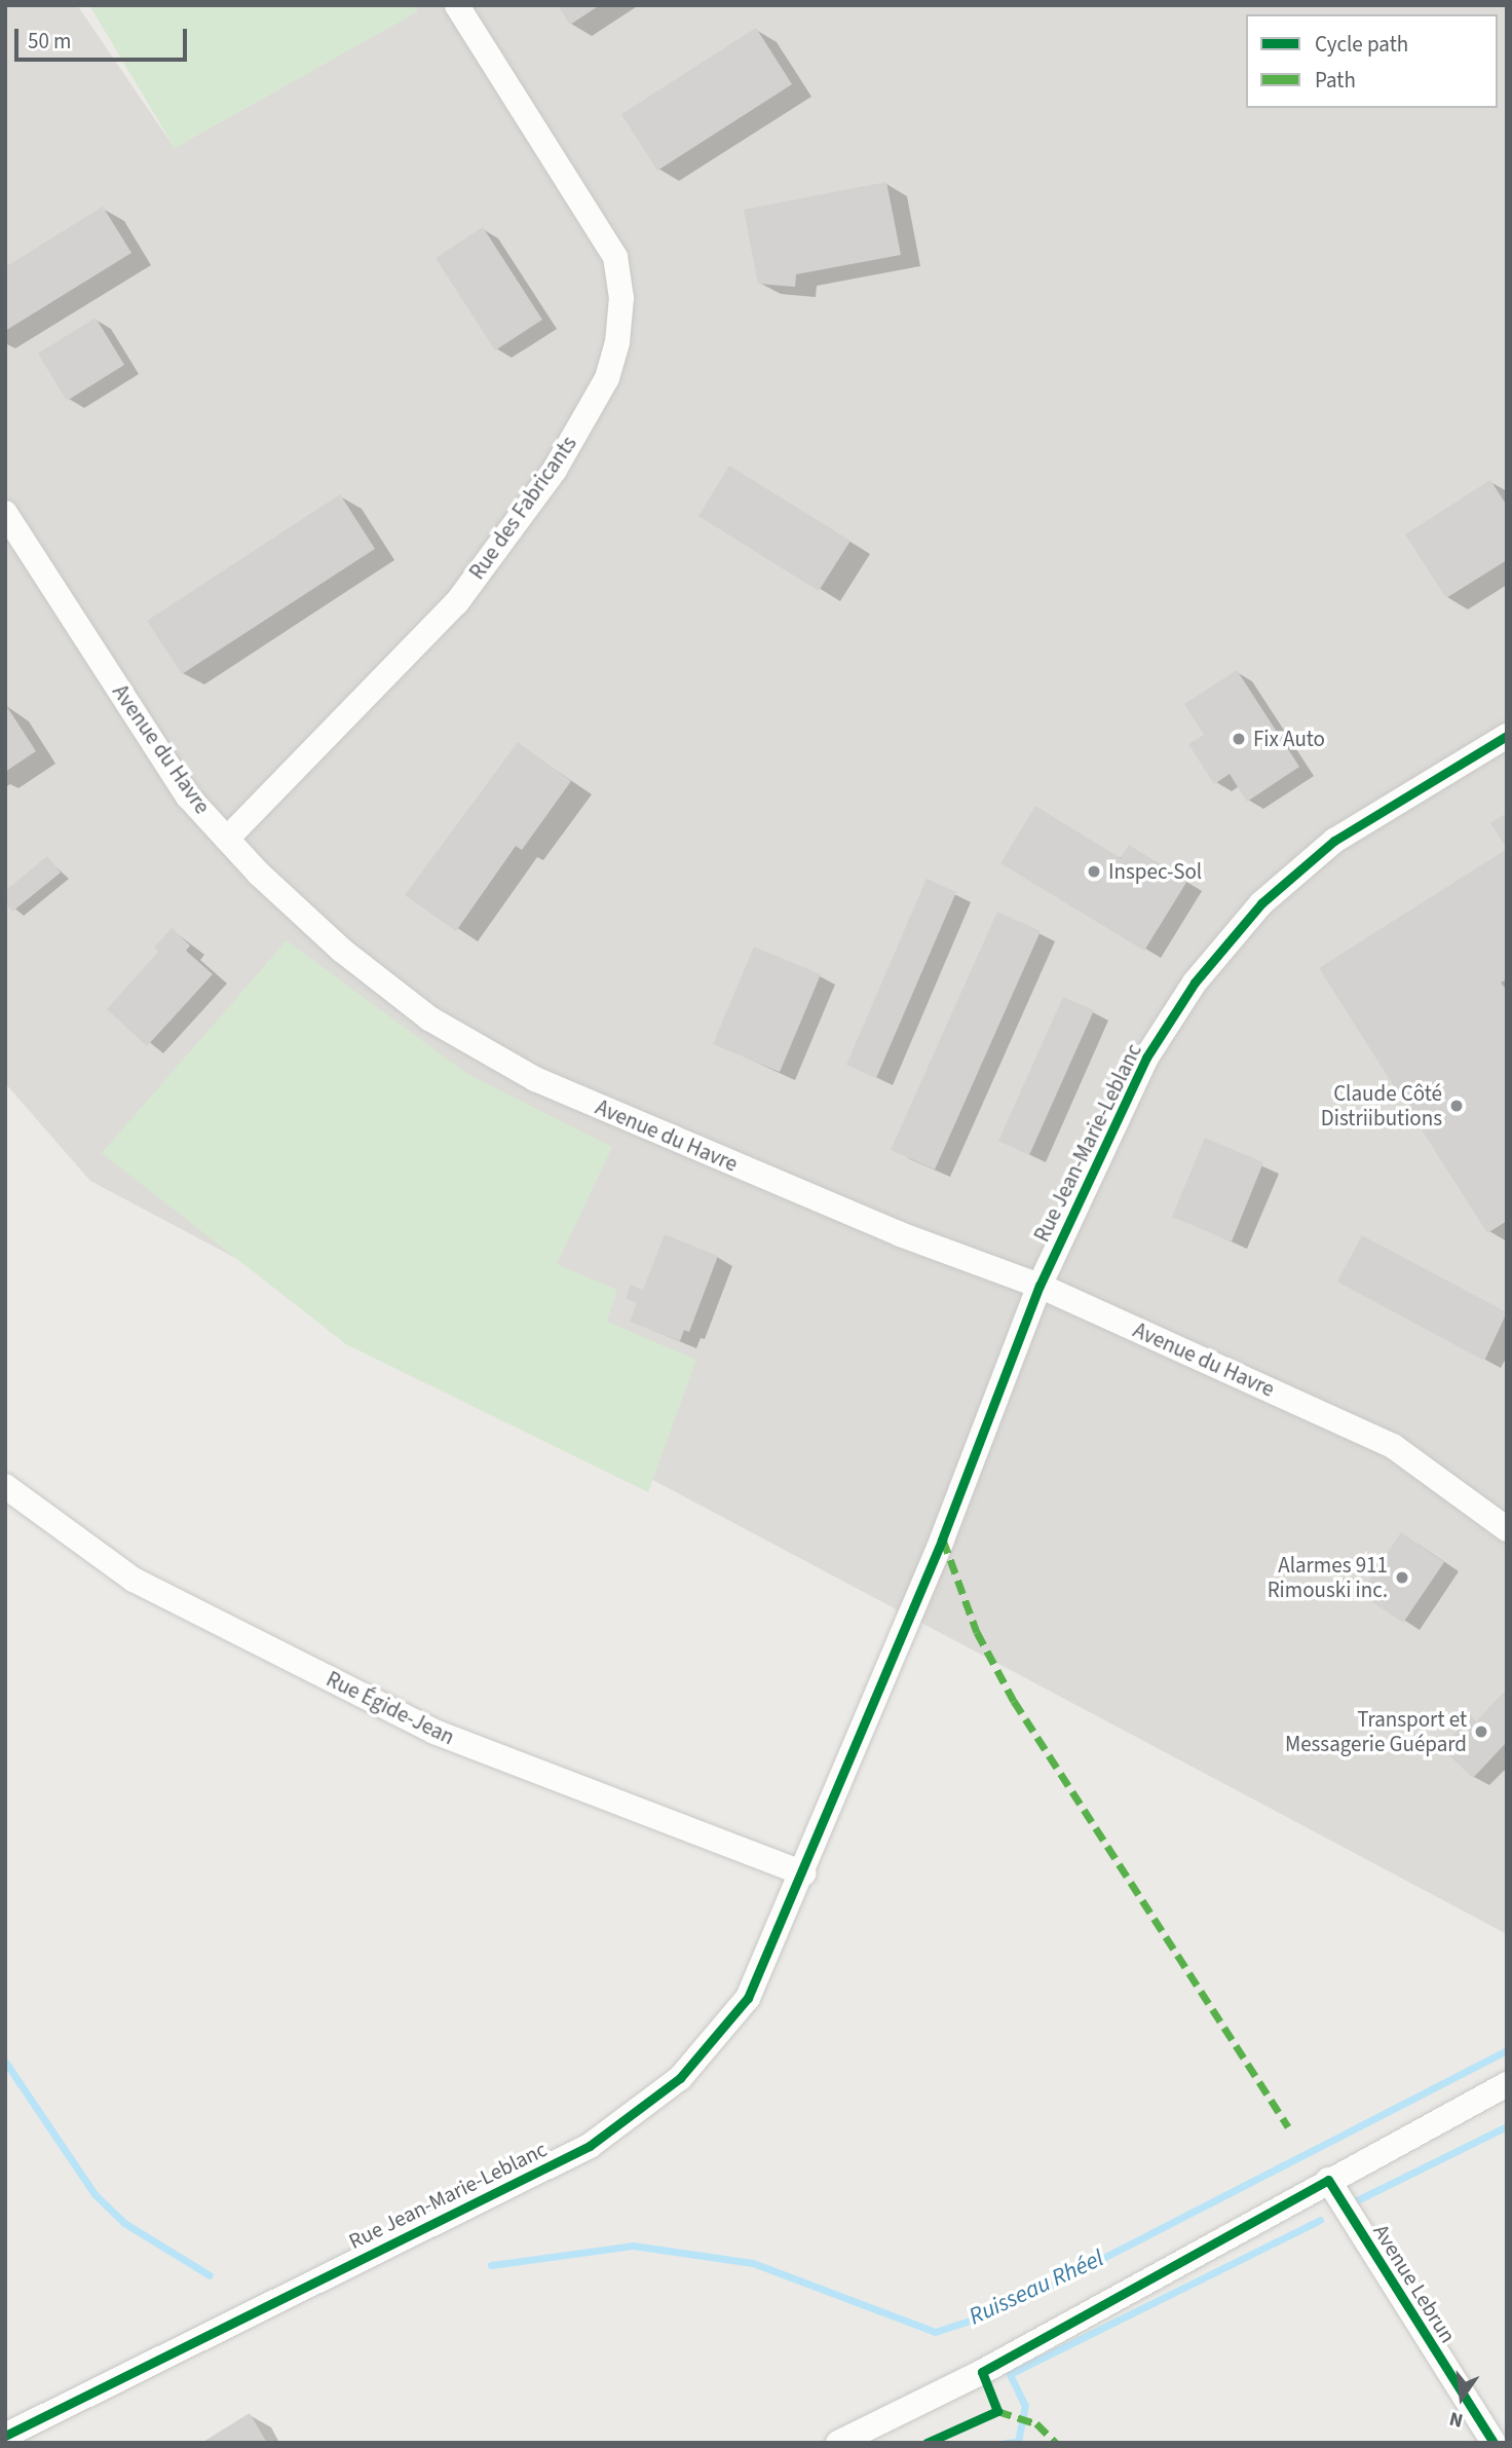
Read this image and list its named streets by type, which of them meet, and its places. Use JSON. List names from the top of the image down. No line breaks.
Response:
{"streets":{"street":["Rue des Fabricants","Avenue du Havre","Rue Jean-Marie-Leblanc","Rue Égide-Jean","Avenue Lebrun"]},"crossings":[["Rue des Fabricants","Avenue du Havre"],["Avenue du Havre","Rue Jean-Marie-Leblanc"],["Rue Jean-Marie-Leblanc","Rue Égide-Jean"]],"water":["Ruisseau Rhéel"],"places":["Fix Auto","Inspec-Sol","Claude Côté Distriibutions","Alarmes 911 Rimouski inc.","Transport et Messagerie Guépard"],"legend":["Cycle path","Path"],"scale_bar":"50 m","north":"bottom"}
